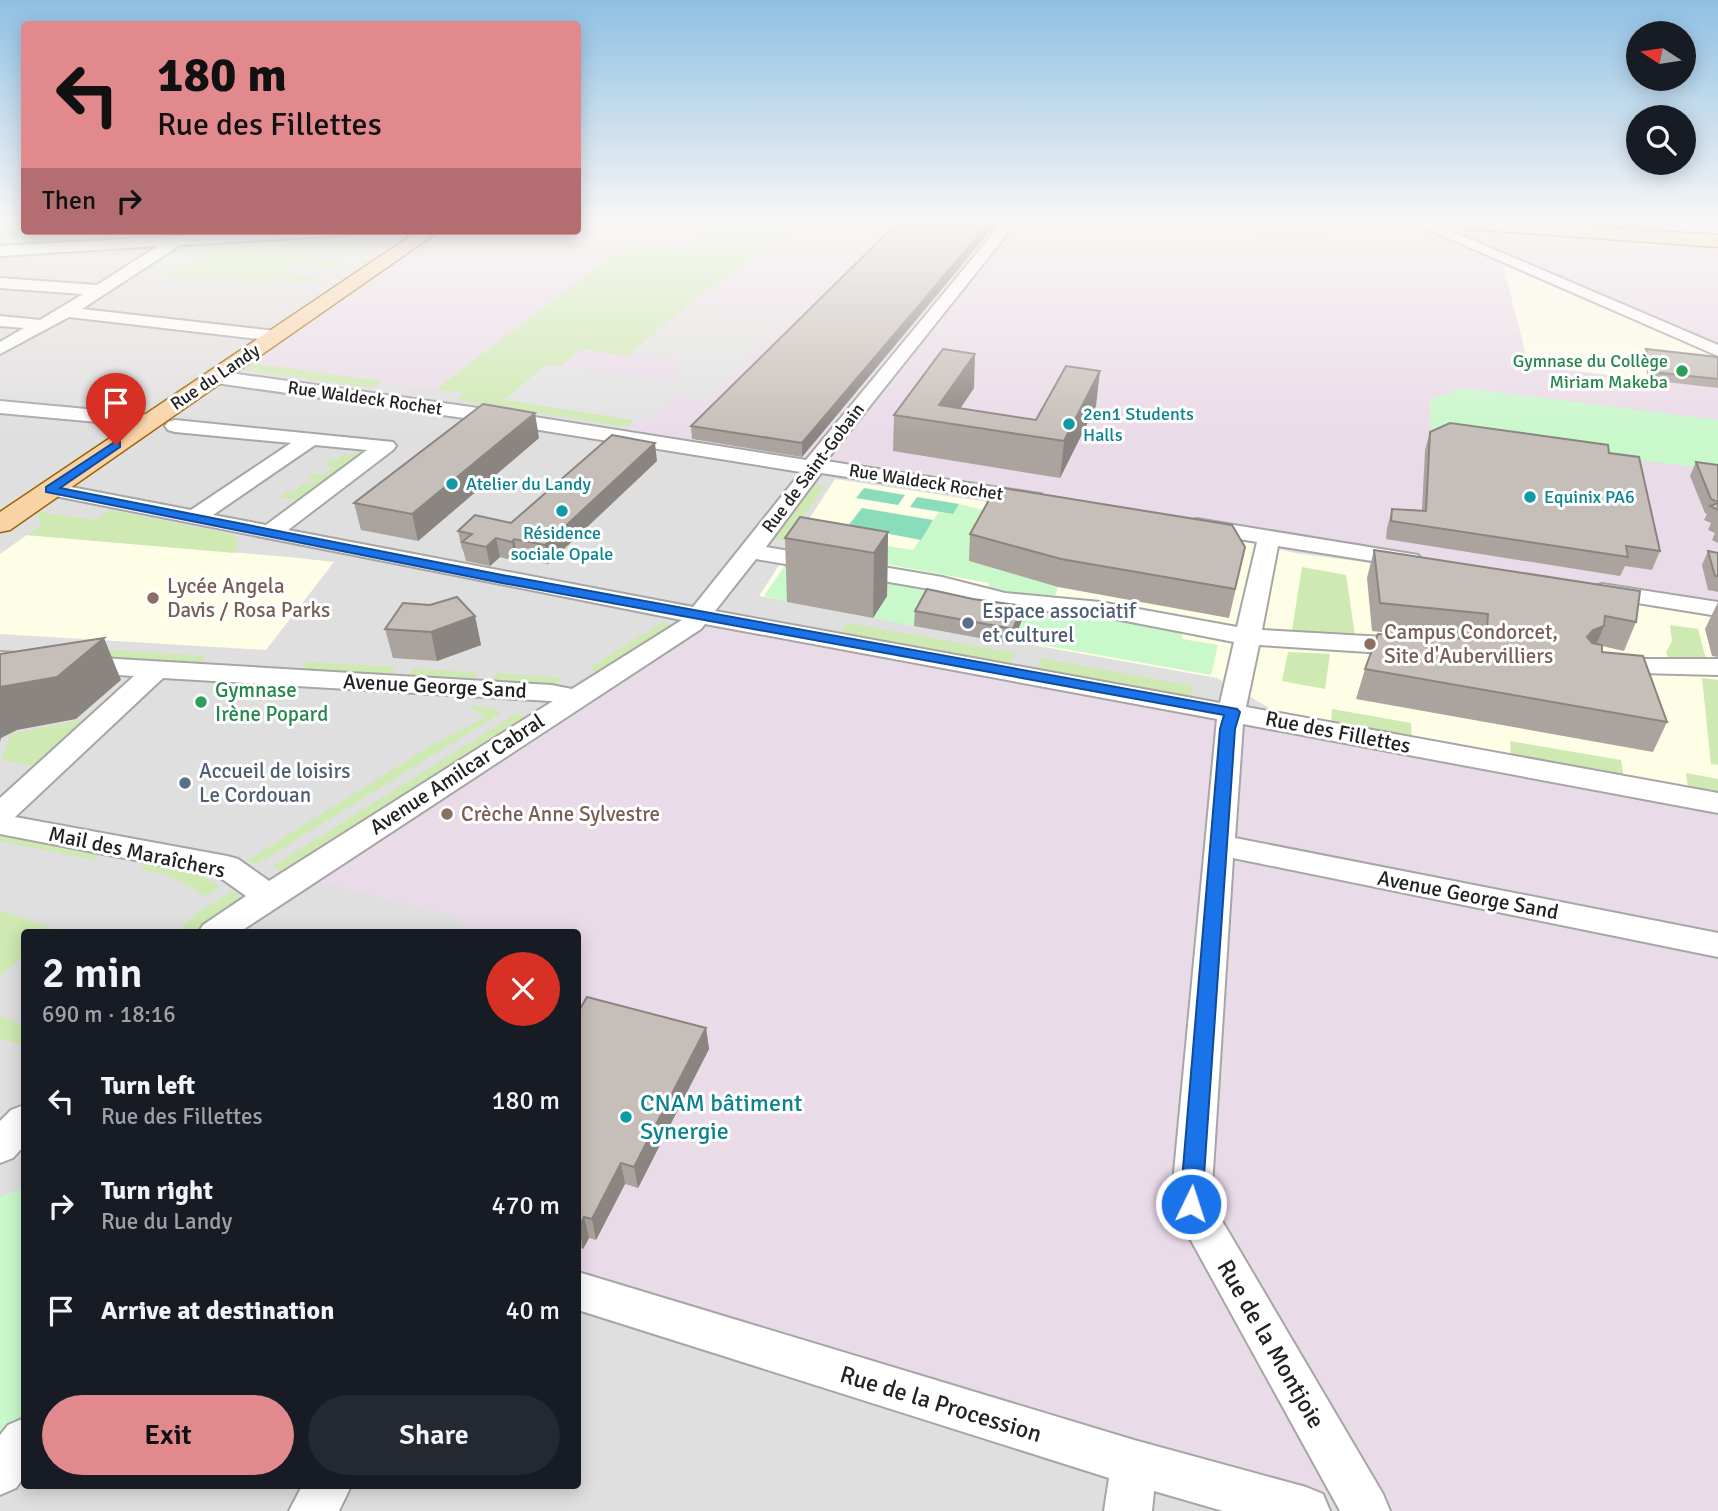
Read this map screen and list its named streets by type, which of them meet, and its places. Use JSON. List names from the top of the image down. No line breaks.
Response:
{"streets":{"main road":["Rue du Landy"],"street":["Rue Waldeck Rochet","Rue de Saint-Gobain","Avenue George Sand","Rue des Fillettes","Avenue Amilcar Cabral","Mail des Maraîchers","Rue de la Montjoie","Rue de la Procession"]},"crossings":[["Rue du Landy","Rue Waldeck Rochet"],["Rue du Landy","Rue des Fillettes"],["Rue Waldeck Rochet","Rue de Saint-Gobain"],["Rue de Saint-Gobain","Rue des Fillettes"],["Rue de Saint-Gobain","Avenue Amilcar Cabral"],["Avenue George Sand","Avenue Amilcar Cabral"],["Avenue George Sand","Rue de la Montjoie"],["Rue des Fillettes","Avenue Amilcar Cabral"],["Rue des Fillettes","Rue de la Montjoie"],["Avenue Amilcar Cabral","Mail des Maraîchers"]],"places":["Gymnase du Collège Miriam Makeba","2en1 Students Halls","Atelier du Landy","Equinix PA6","Résidence sociale Opale","Lycée Angela Davis / Rosa Parks","Espace associatif et culturel","Campus Condorcet, Site d'Aubervilliers","Gymnase Irène Popard","Accueil de loisirs Le Cordouan","Crèche Anne Sylvestre","CNAM bâtiment Synergie"],"north":"left","page":{"turn":["180 m","Rue des Fillettes"],"then":"Then","heading":["2 min","690 m · 18:16"],"list":[{"name":"Turn left","note":"Rue des Fillettes","value":"180 m"},{"name":"Turn right","note":"Rue du Landy","value":"470 m"},{"name":"Arrive at destination","value":"40 m"}],"buttons":["Exit","Share"]}}
